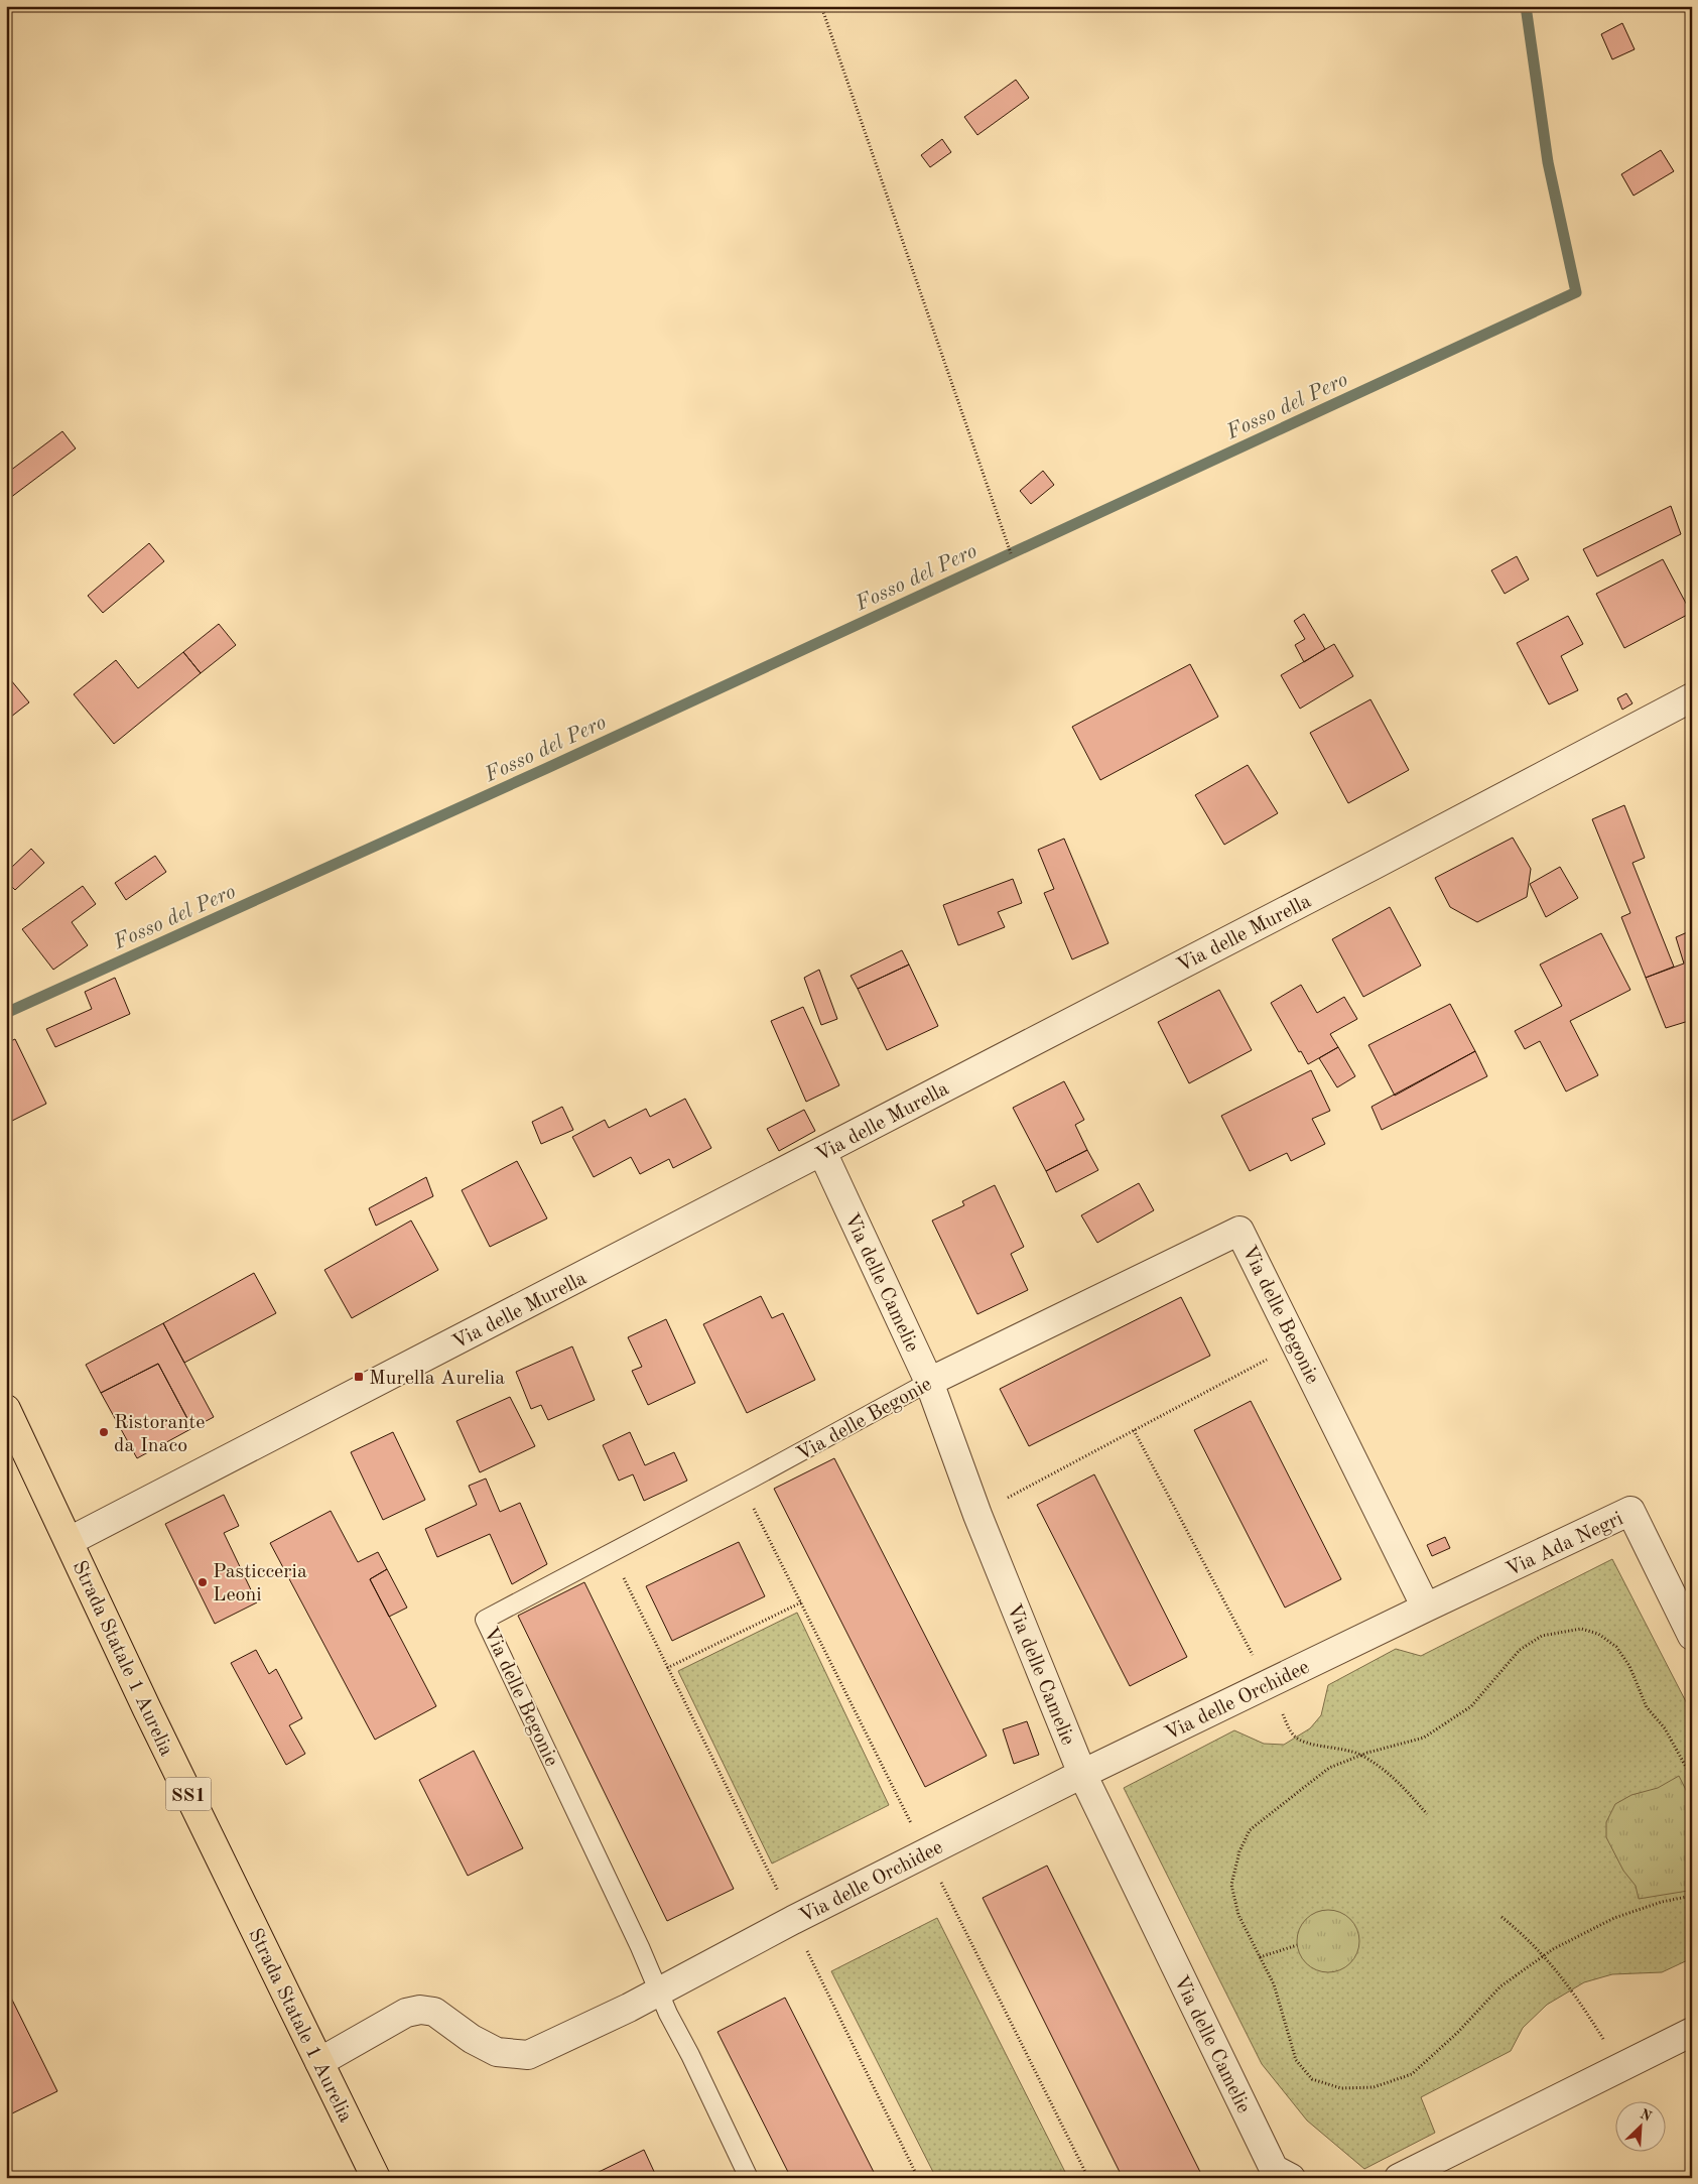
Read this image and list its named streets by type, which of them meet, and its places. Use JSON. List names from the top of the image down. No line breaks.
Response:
{"streets":{"main road":["Strada Statale 1 Aurelia","SS1"],"street":["Via delle Murella","Via delle Camelie","Via delle Begonie","Via Ada Negri","Via delle Orchidee"]},"crossings":[["Via delle Murella","Via delle Camelie"],["Via delle Murella","Strada Statale 1 Aurelia"],["Via delle Camelie","Via delle Begonie"],["Via delle Camelie","Via delle Orchidee"],["Via delle Begonie","Via Ada Negri"],["Via delle Begonie","Via delle Orchidee"],["Via Ada Negri","Via delle Orchidee"],["Strada Statale 1 Aurelia","Via delle Orchidee"]],"water":["Fosso del Pero"],"places":{"transit":["Murella Aurelia"],"other":["Ristorante da Inaco","Pasticceria Leoni"]},"north":"top right"}
